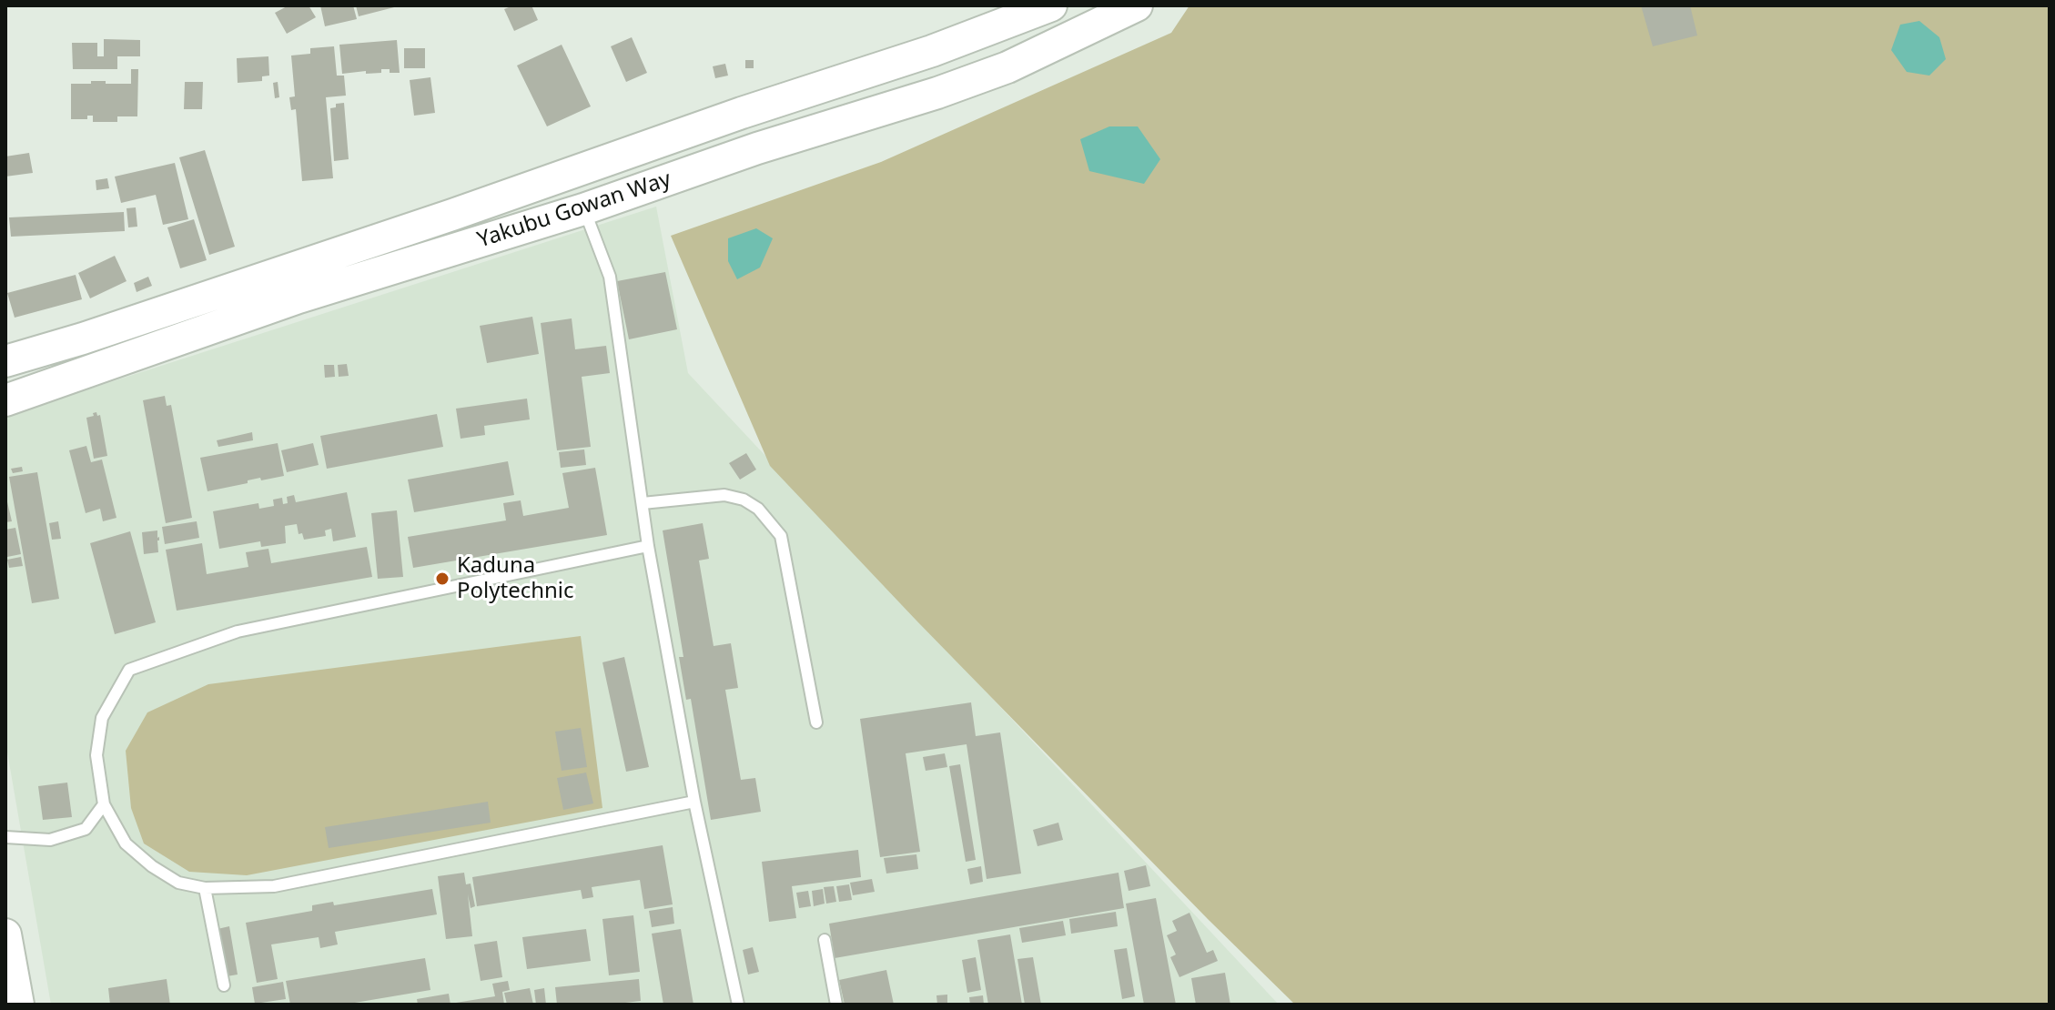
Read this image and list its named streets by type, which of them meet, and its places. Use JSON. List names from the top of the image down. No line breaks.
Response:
{"streets":{"street":["Yakubu Gowan Way"]},"places":["Kaduna Polytechnic"]}
